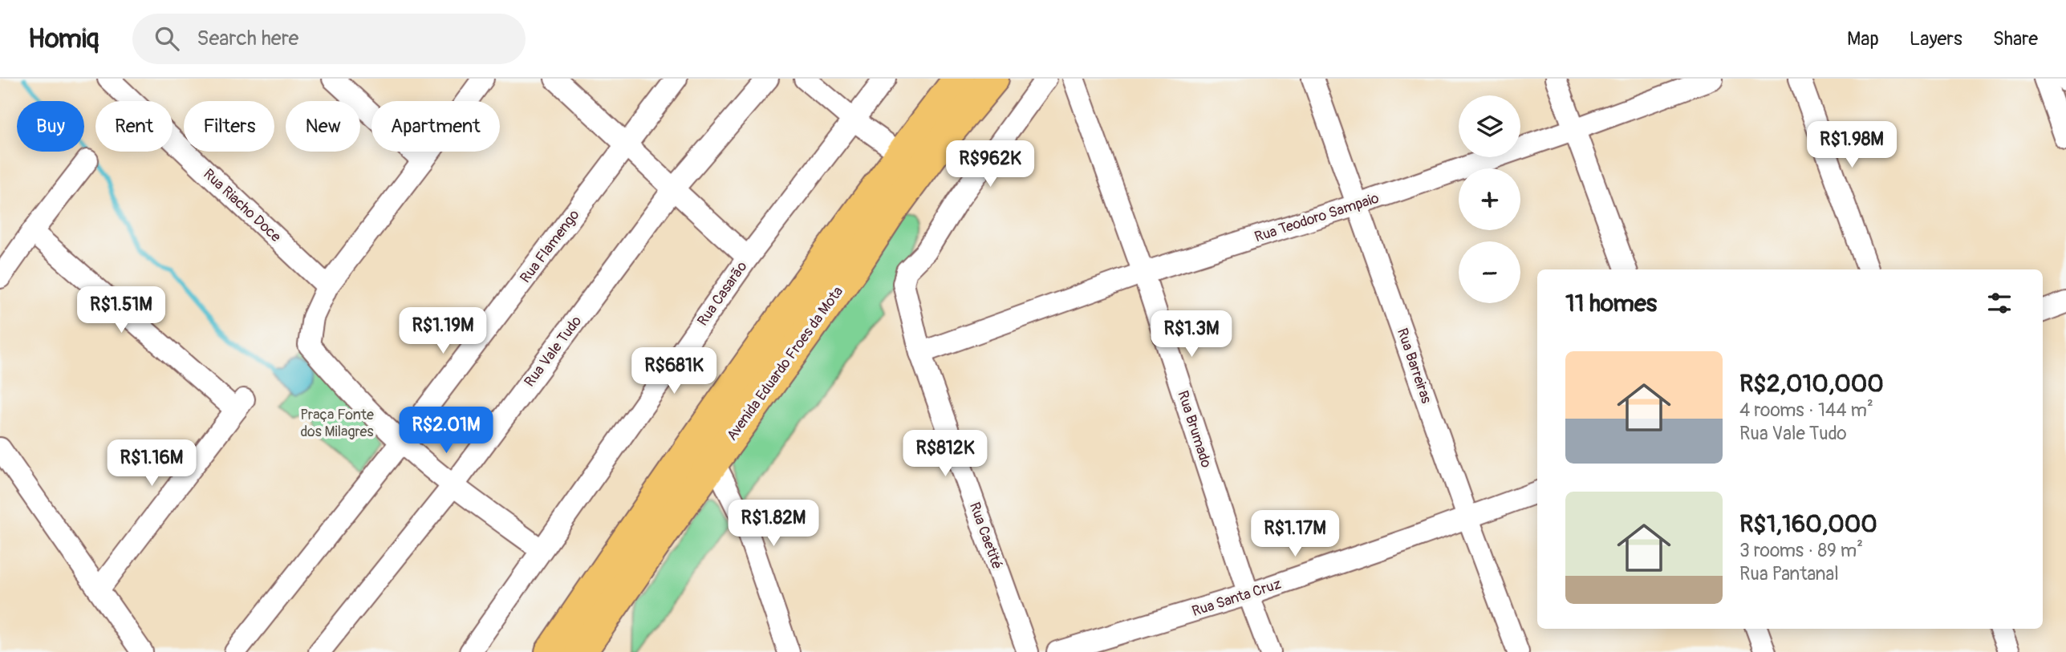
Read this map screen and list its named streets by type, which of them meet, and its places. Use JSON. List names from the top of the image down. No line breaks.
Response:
{"streets":{"highway":["Avenida Eduardo Froes da Mota"],"street":["Rua Riacho Doce","Rua Teodoro Sampaio","Rua Flamengo","Rua Casarão","Rua Vale Tudo","Rua Barreiras","Rua Brumado","Rua Caetité","Rua Santa Cruz"]},"crossings":[["Rua Teodoro Sampaio","Rua Barreiras"],["Rua Teodoro Sampaio","Rua Brumado"],["Rua Teodoro Sampaio","Rua Caetité"],["Rua Barreiras","Rua Santa Cruz"],["Rua Brumado","Rua Santa Cruz"]],"parks":["Praça Fonte dos Milagres"],"page":{"header":"Homiq","search":"Search here","nav":["Map","Layers","Share"],"map_buttons":["+","−"],"chip":["Buy","Rent","Filters","New","Apartment"],"price":["R$1.98M","R$962K","R$1.51M","R$1.19M","R$1.3M","R$681K","R$2.01M","R$812K","R$1.16M","R$1.82M","R$1.17M"],"heading":"11 homes","list":[{"name":"R$2,010,000","note":"4 rooms · 144 m² · Rua Vale Tudo"},{"name":"R$1,160,000","note":"3 rooms · 89 m² · Rua Pantanal"}]}}
